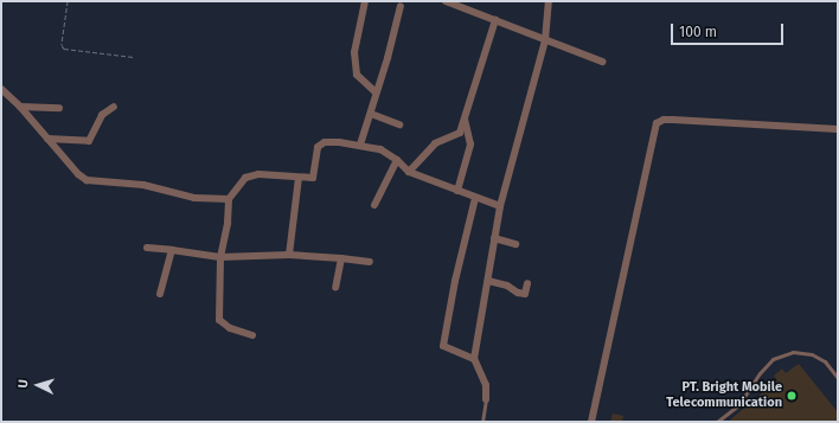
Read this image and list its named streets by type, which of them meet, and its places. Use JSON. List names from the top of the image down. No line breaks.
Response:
{"places":["PT. Bright Mobile Telecommunication"],"scale_bar":"100 m","north":"left"}
